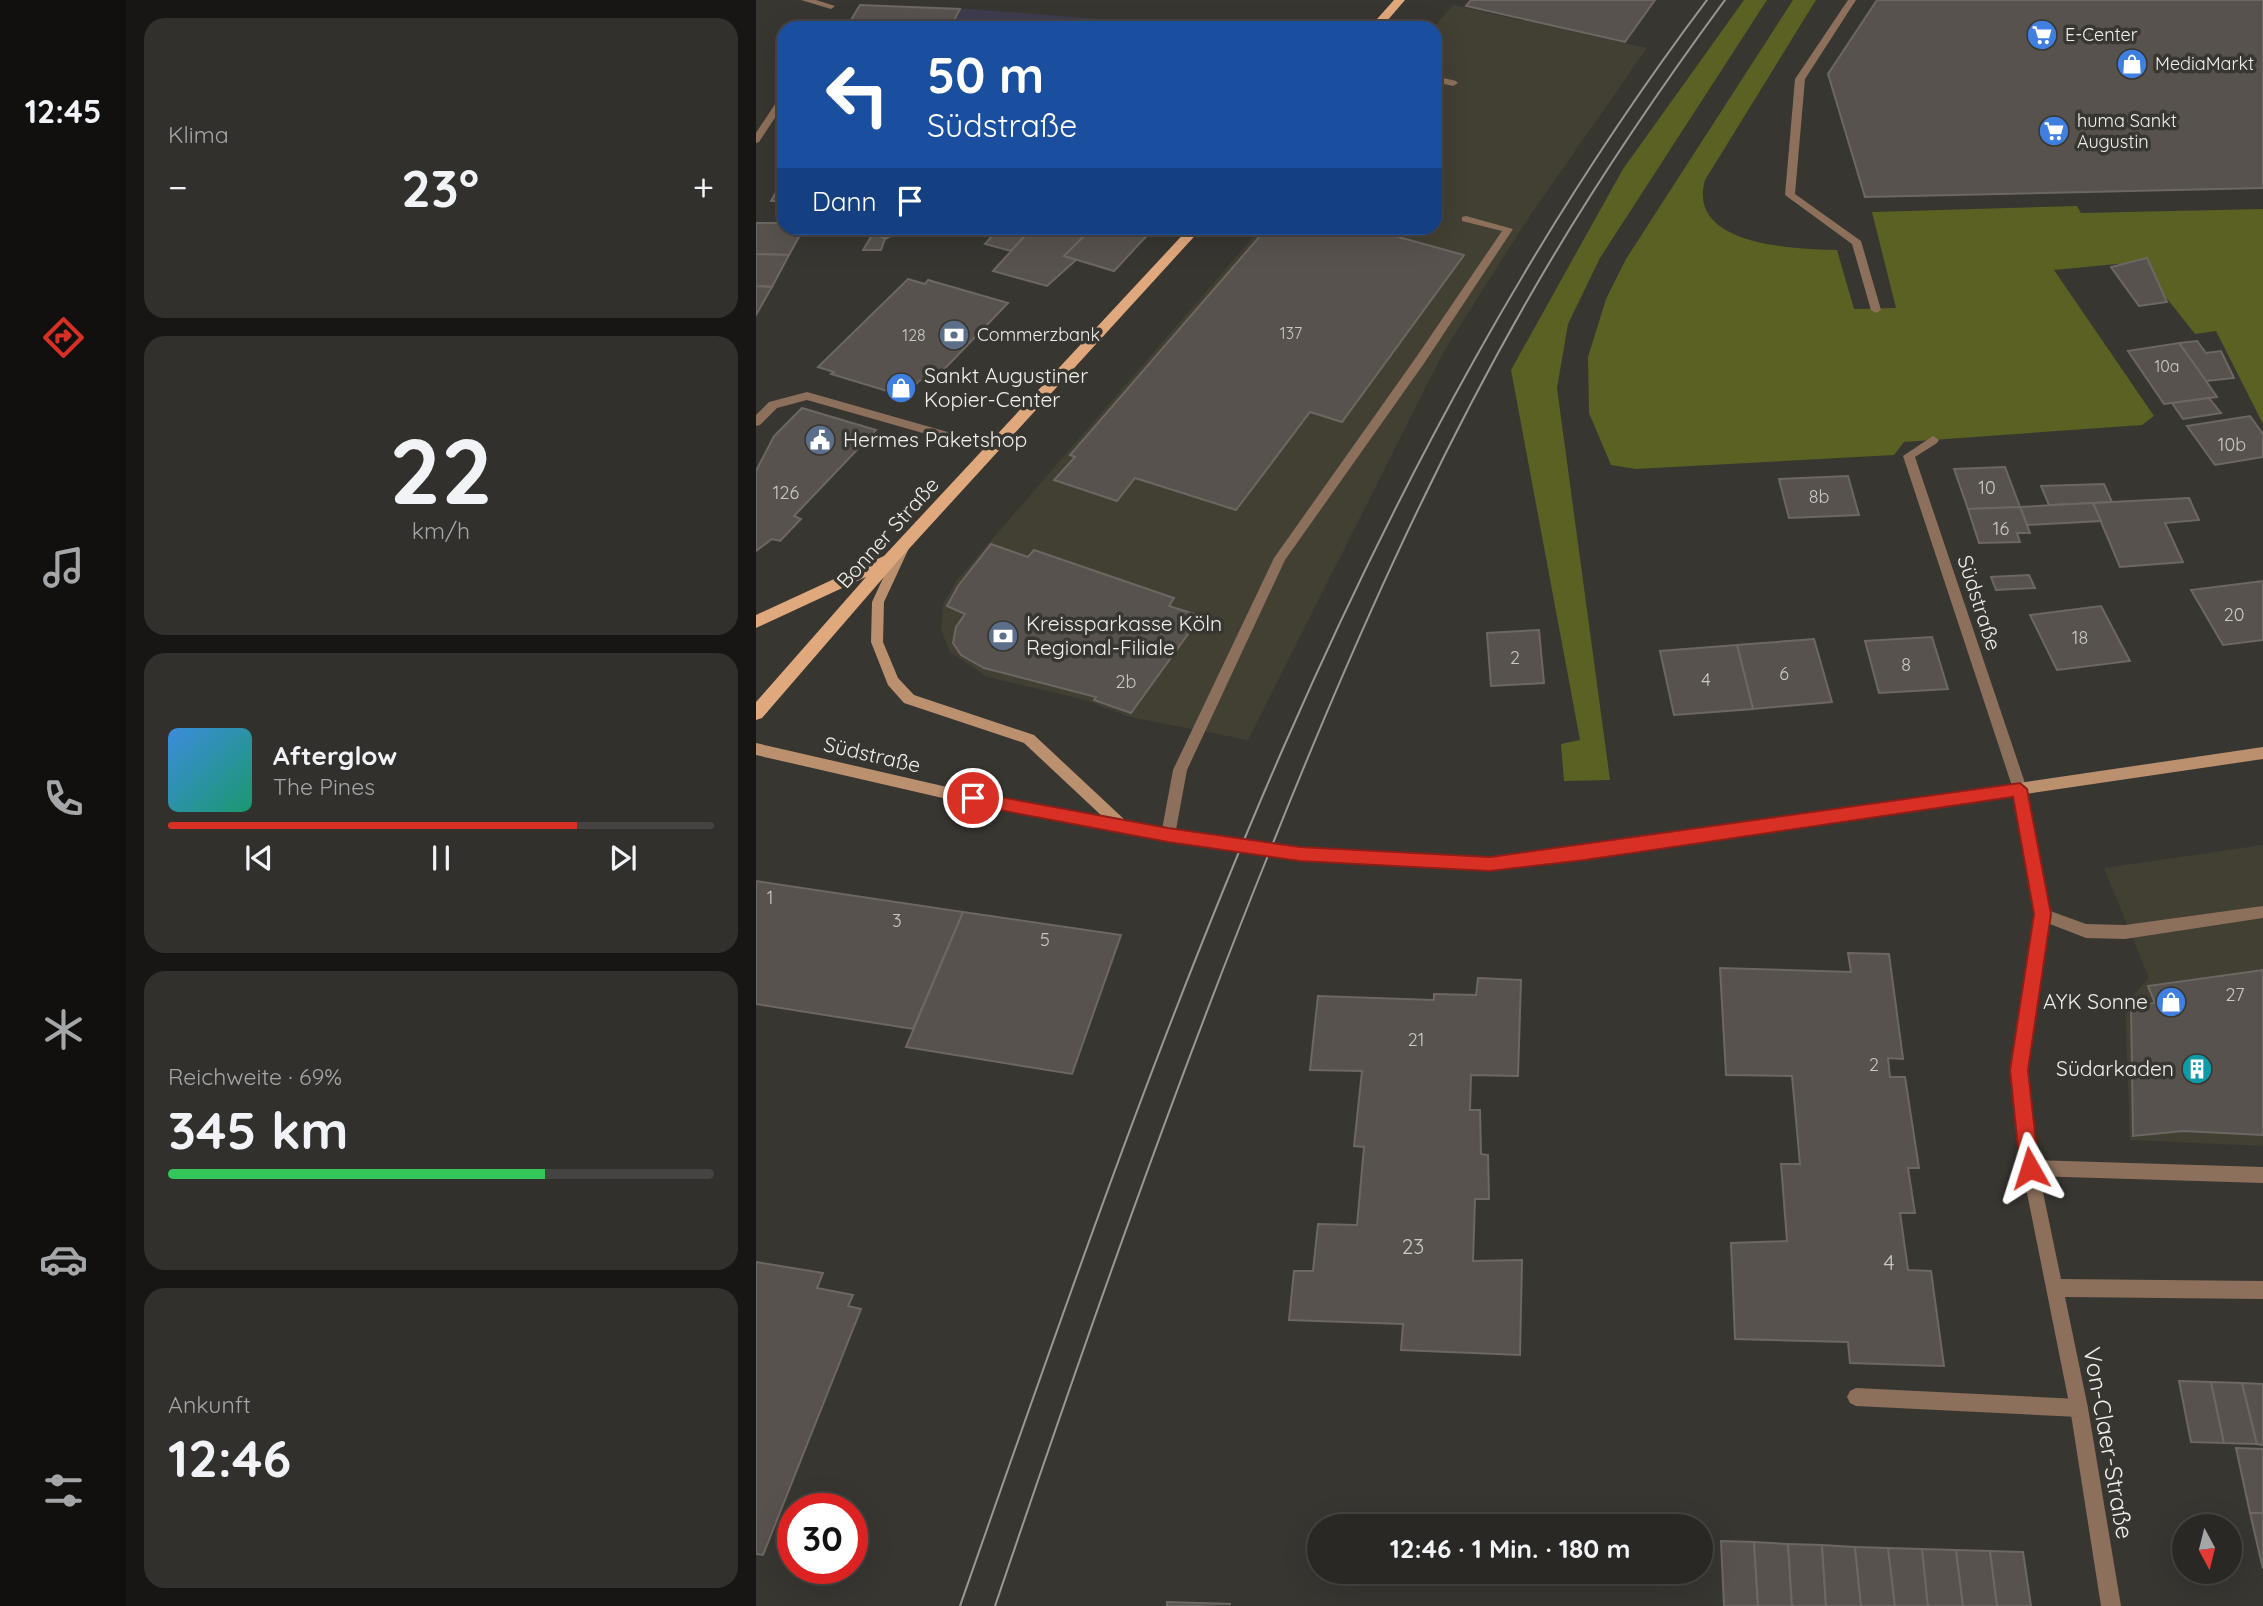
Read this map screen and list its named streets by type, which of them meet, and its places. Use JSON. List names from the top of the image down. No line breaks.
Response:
{"streets":{"main road":["Bonner Straße"],"street":["Südstraße","Von-Claer-Straße"]},"crossings":[["Südstraße","Von-Claer-Straße"]],"places":{"supermarket":["E-Center","huma Sankt Augustin"],"shop":["MediaMarkt","Sankt Augustiner Kopier-Center","AYK Sonne"],"bank":["Commerzbank","Kreissparkasse Köln Regional-Filiale"],"public building":["Hermes Paketshop"],"building":["Südarkaden"]},"house_numbers":["137","128","10a","10b","10","126","8b","16","20","18","2","8","6","4","2b","1","3","5","27","21","2","23","4"],"north":"bottom","page":{"tabs":"12:45","tile":["Klima",["22","km/h"],["Reichweite · 69%","345 km"],["Ankunft","12:46"]],"turn":["50 m","Südstraße"],"heat":["−","23°","+"],"then":"Dann","song":["Afterglow","The Pines"],"limit":"30","trip":"12:46 · 1 Min. · 180 m"}}
